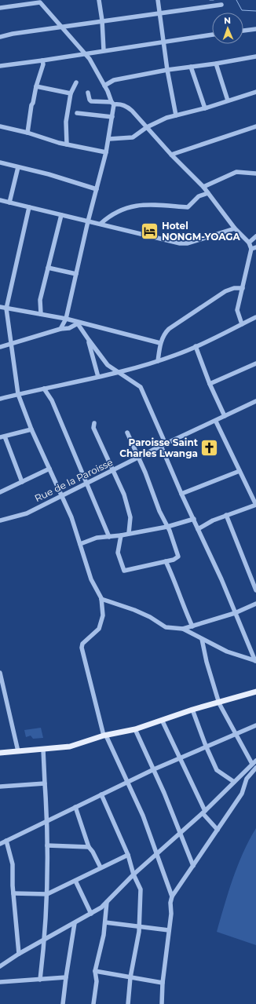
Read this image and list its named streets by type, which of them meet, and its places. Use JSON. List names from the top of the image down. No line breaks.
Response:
{"streets":{"street":["Rue de la Paroisse"]},"places":{"hotel":["Hotel NONGM-YOAGA"],"church":["Paroisse Saint Charles Lwanga"]},"north":"top"}
